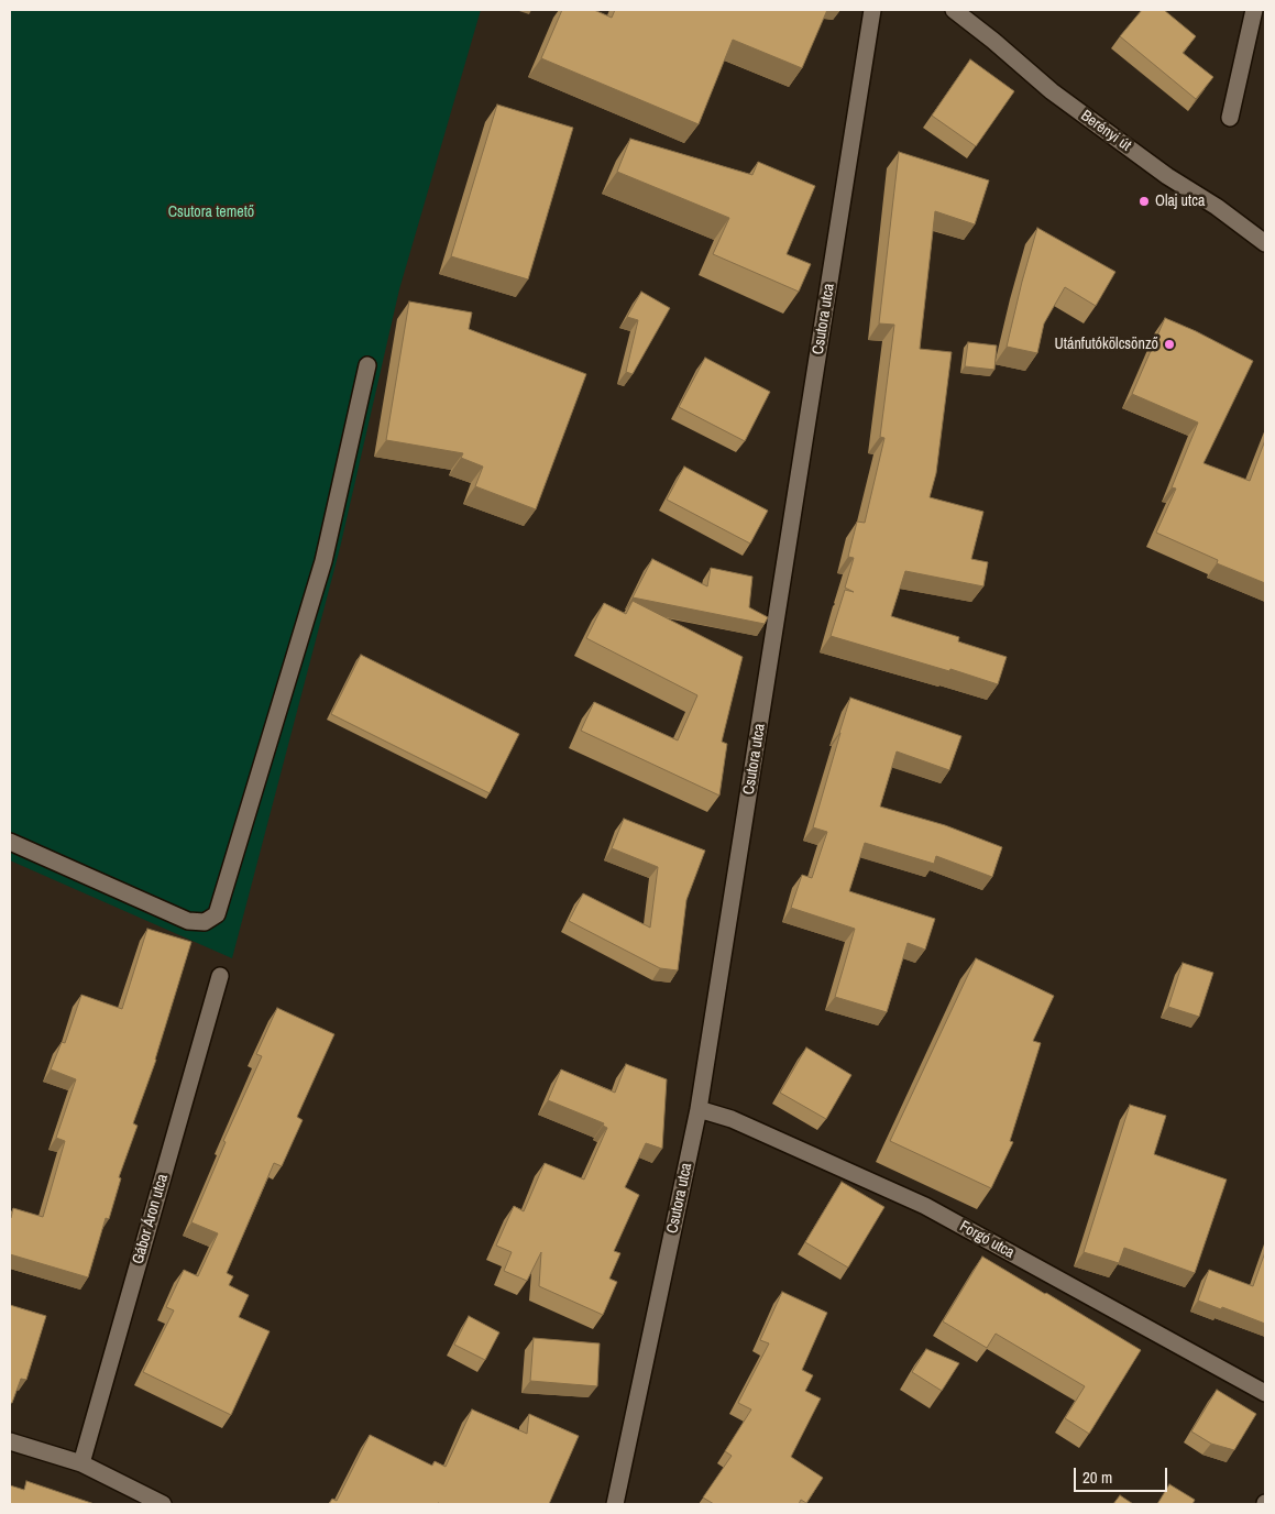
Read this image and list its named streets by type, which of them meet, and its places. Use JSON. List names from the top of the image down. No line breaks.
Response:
{"streets":{"street":["Berényi út","Csutora utca","Gábor Áron utca","Forgó utca"]},"crossings":[["Csutora utca","Forgó utca"]],"parks":["Csutora temető"],"places":["Olaj utca","Utánfutókölcsönző"],"scale_bar":"20 m"}
